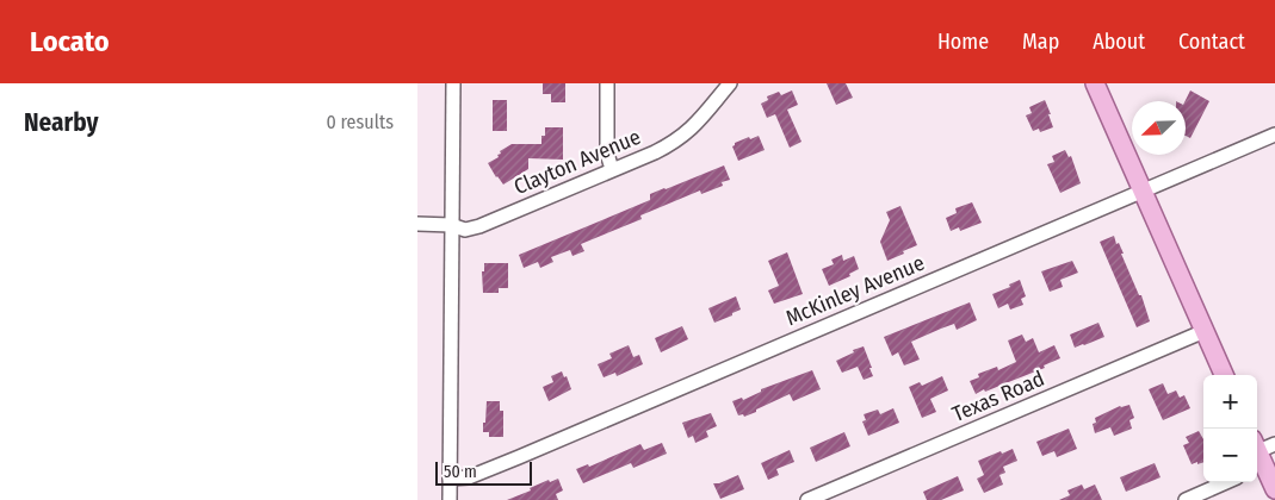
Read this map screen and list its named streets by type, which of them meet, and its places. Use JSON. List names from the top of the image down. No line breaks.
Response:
{"streets":{"street":["Clayton Avenue","McKinley Avenue","Texas Road"]},"scale_bar":"50 m","north":"bottom left","page":{"header":"Locato","nav":["Home","Map","About","Contact"],"heading":["Nearby","0 results"],"map_buttons":["+","−"],"scale":"50 m"}}
